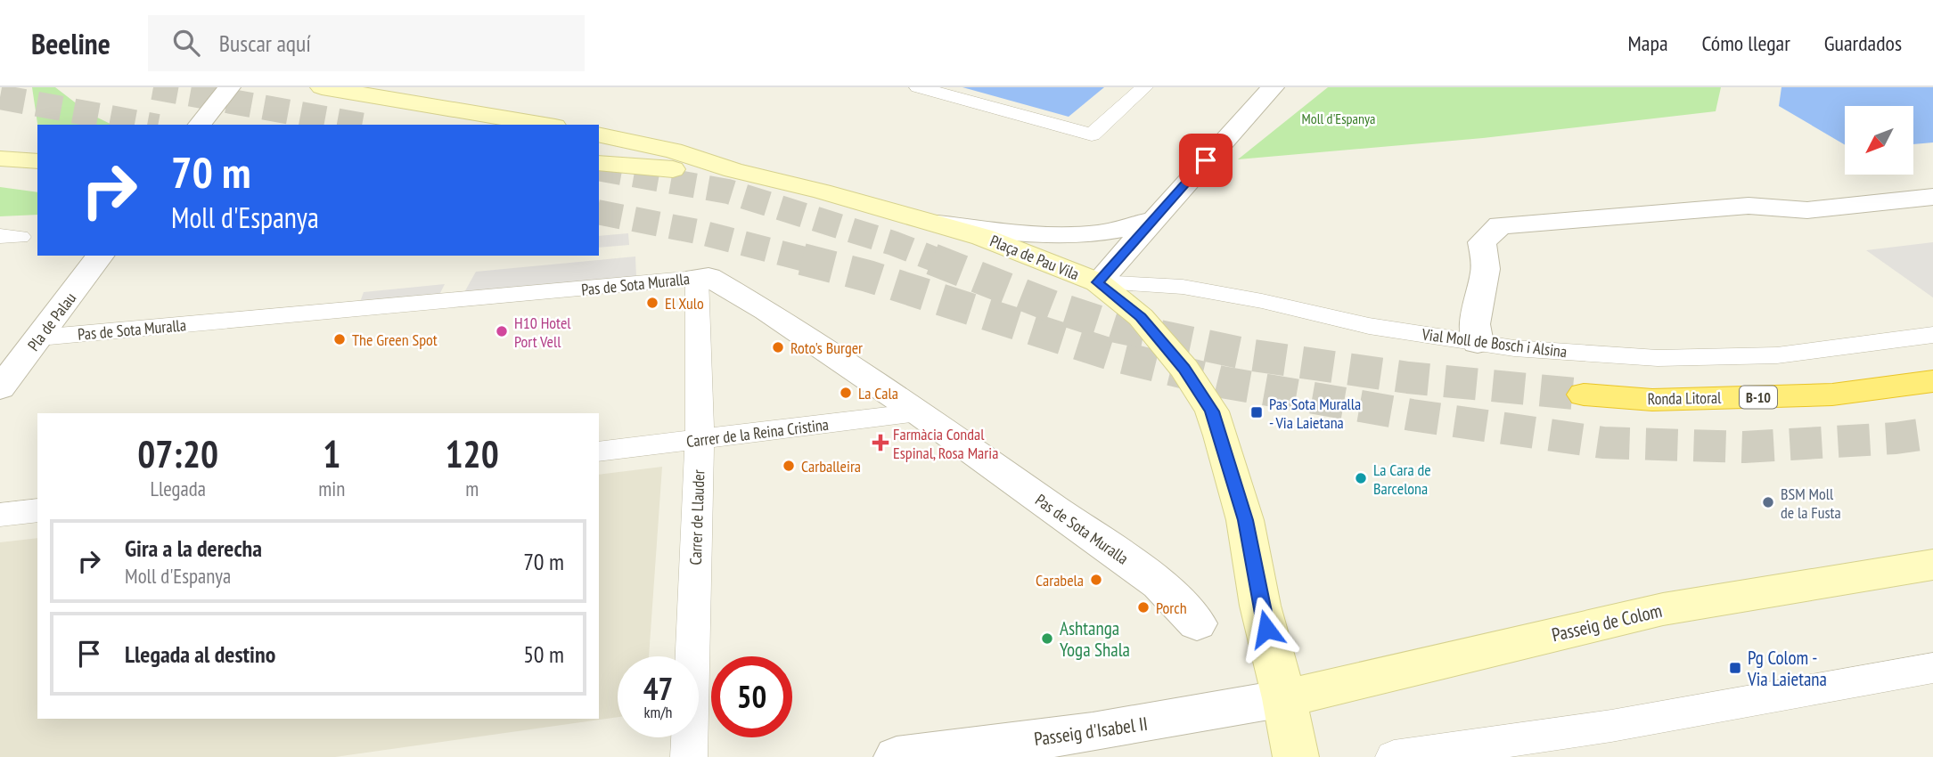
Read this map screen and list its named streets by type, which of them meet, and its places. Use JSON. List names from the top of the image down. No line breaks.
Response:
{"streets":{"highway":["B-10","Ronda Litoral"],"main road":["Plaça de Pau Vila","Passeig de Colom"],"street":["Pas de Sota Muralla","Pla de Palau","Passeig d'Isabel II"],"lane":["Vial Moll de Bosch i Alsina","Carrer de la Reina Cristina","Carrer de Llauder"]},"crossings":[["Plaça de Pau Vila","Vial Moll de Bosch i Alsina"],["Plaça de Pau Vila","Passeig de Colom"],["Plaça de Pau Vila","Passeig d'Isabel II"],["Pas de Sota Muralla","Pla de Palau"],["Pas de Sota Muralla","Carrer de la Reina Cristina"],["Pas de Sota Muralla","Carrer de Llauder"],["Carrer de la Reina Cristina","Carrer de Llauder"],["Passeig de Colom","Passeig d'Isabel II"]],"parks":["Moll d'Espanya"],"places":{"other":["El Xulo","H10 Hotel Port Vell","The Green Spot","Roto's Burger","La Cala","Carballeira","La Cara de Barcelona","BSM Moll de la Fusta","Carabela","Porch","Ashtanga Yoga Shala"],"transit":["Pas Sota Muralla - Via Laietana","Pg Colom - Via Laietana"],"health":["Farmàcia Condal Espinal, Rosa Maria"]},"north":"bottom left","page":{"header":"Beeline","search":"Buscar aquí","nav":["Mapa","Cómo llegar","Guardados"],"turn":["70 m","Moll d'Espanya"],"eta":["07:20","Llegada","1","min","120","m"],"list":[{"name":"Gira a la derecha","note":"Moll d'Espanya","value":"70 m"},{"name":"Llegada al destino","value":"50 m"}],"speed":"47 km/h","limit":"50"}}
